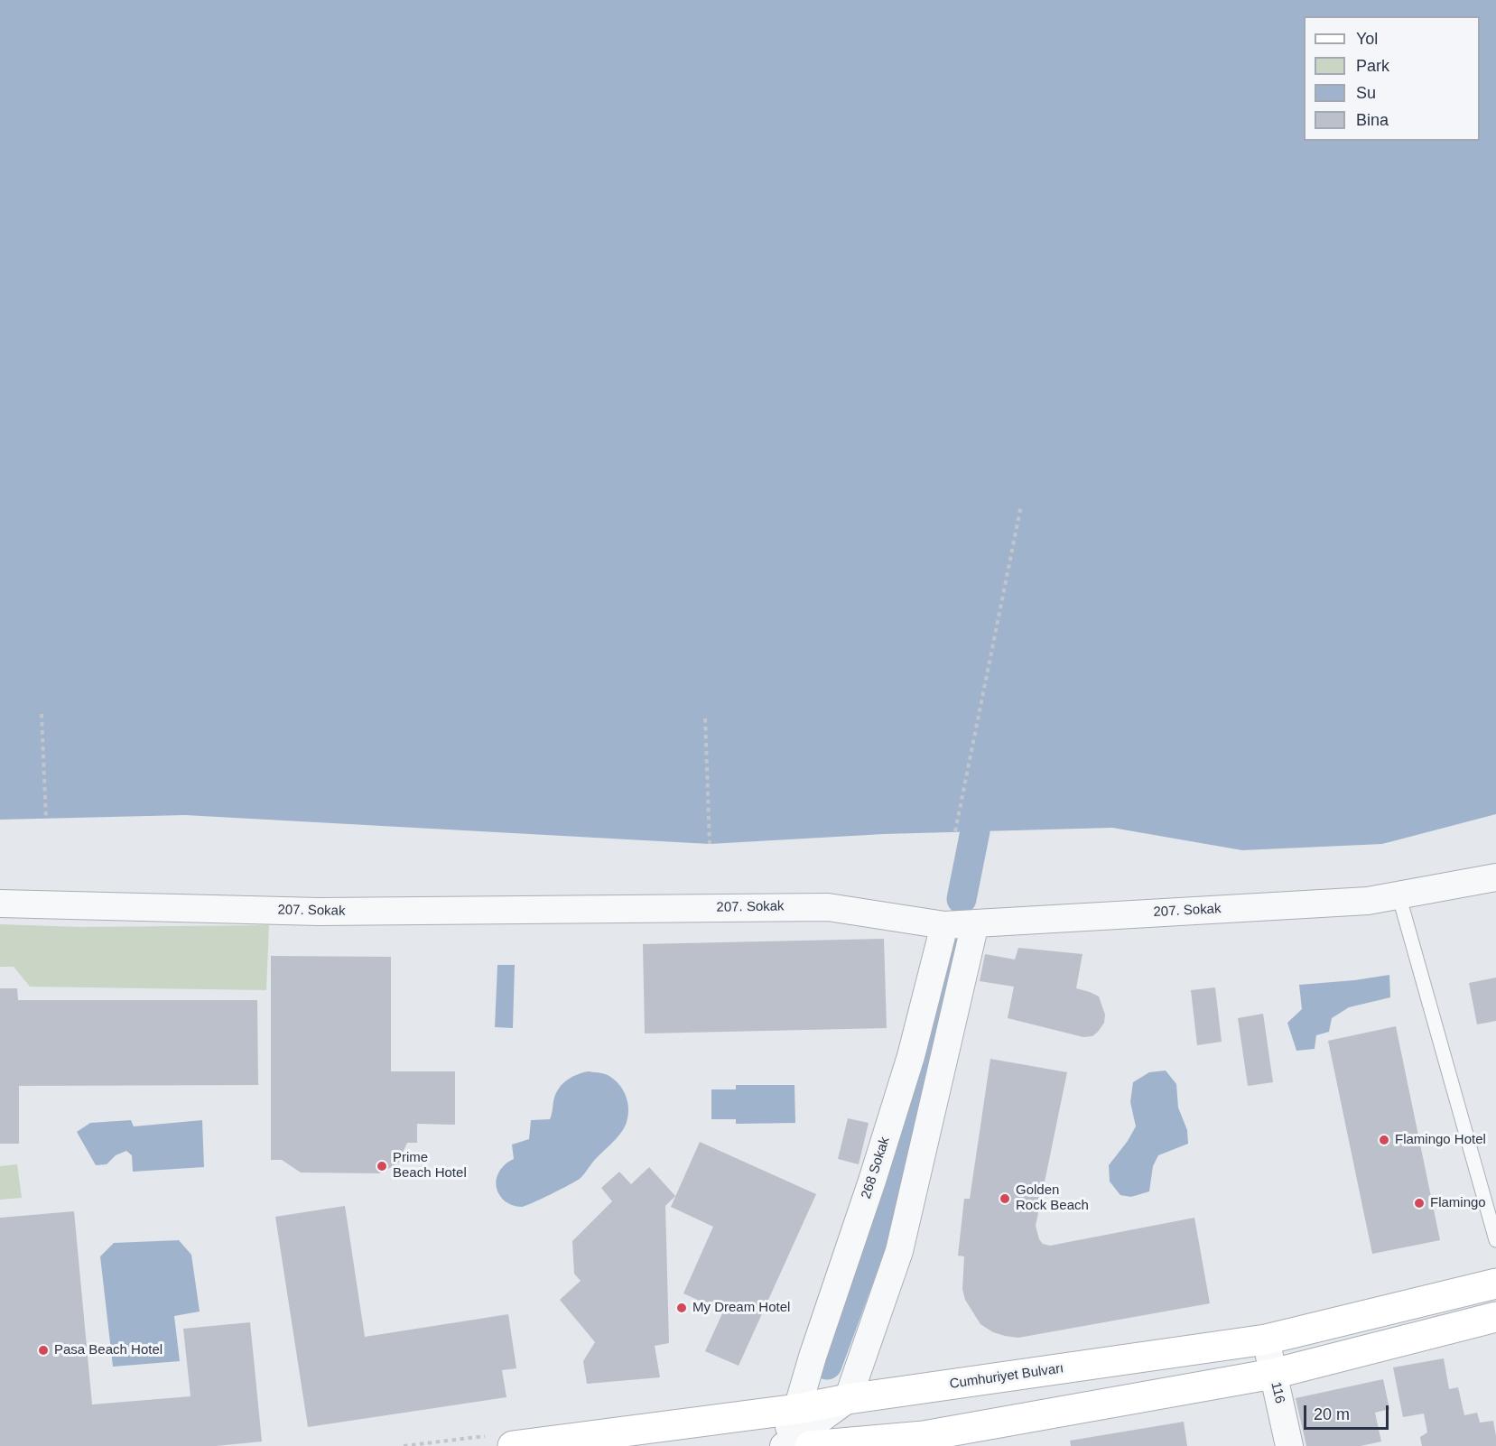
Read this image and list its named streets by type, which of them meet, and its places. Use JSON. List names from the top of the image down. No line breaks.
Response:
{"streets":{"main road":["Cumhuriyet Bulvarı"],"street":["207. Sokak","268 Sokak","116"]},"crossings":[["207. Sokak","268 Sokak"],["268 Sokak","Cumhuriyet Bulvarı"],["Cumhuriyet Bulvarı","116"]],"places":["Flamingo Hotel","Prime Beach Hotel","Golden Rock Beach","Flamingo","My Dream Hotel","Pasa Beach Hotel"],"legend":["Yol","Park","Su","Bina"],"scale_bar":"20 m"}
